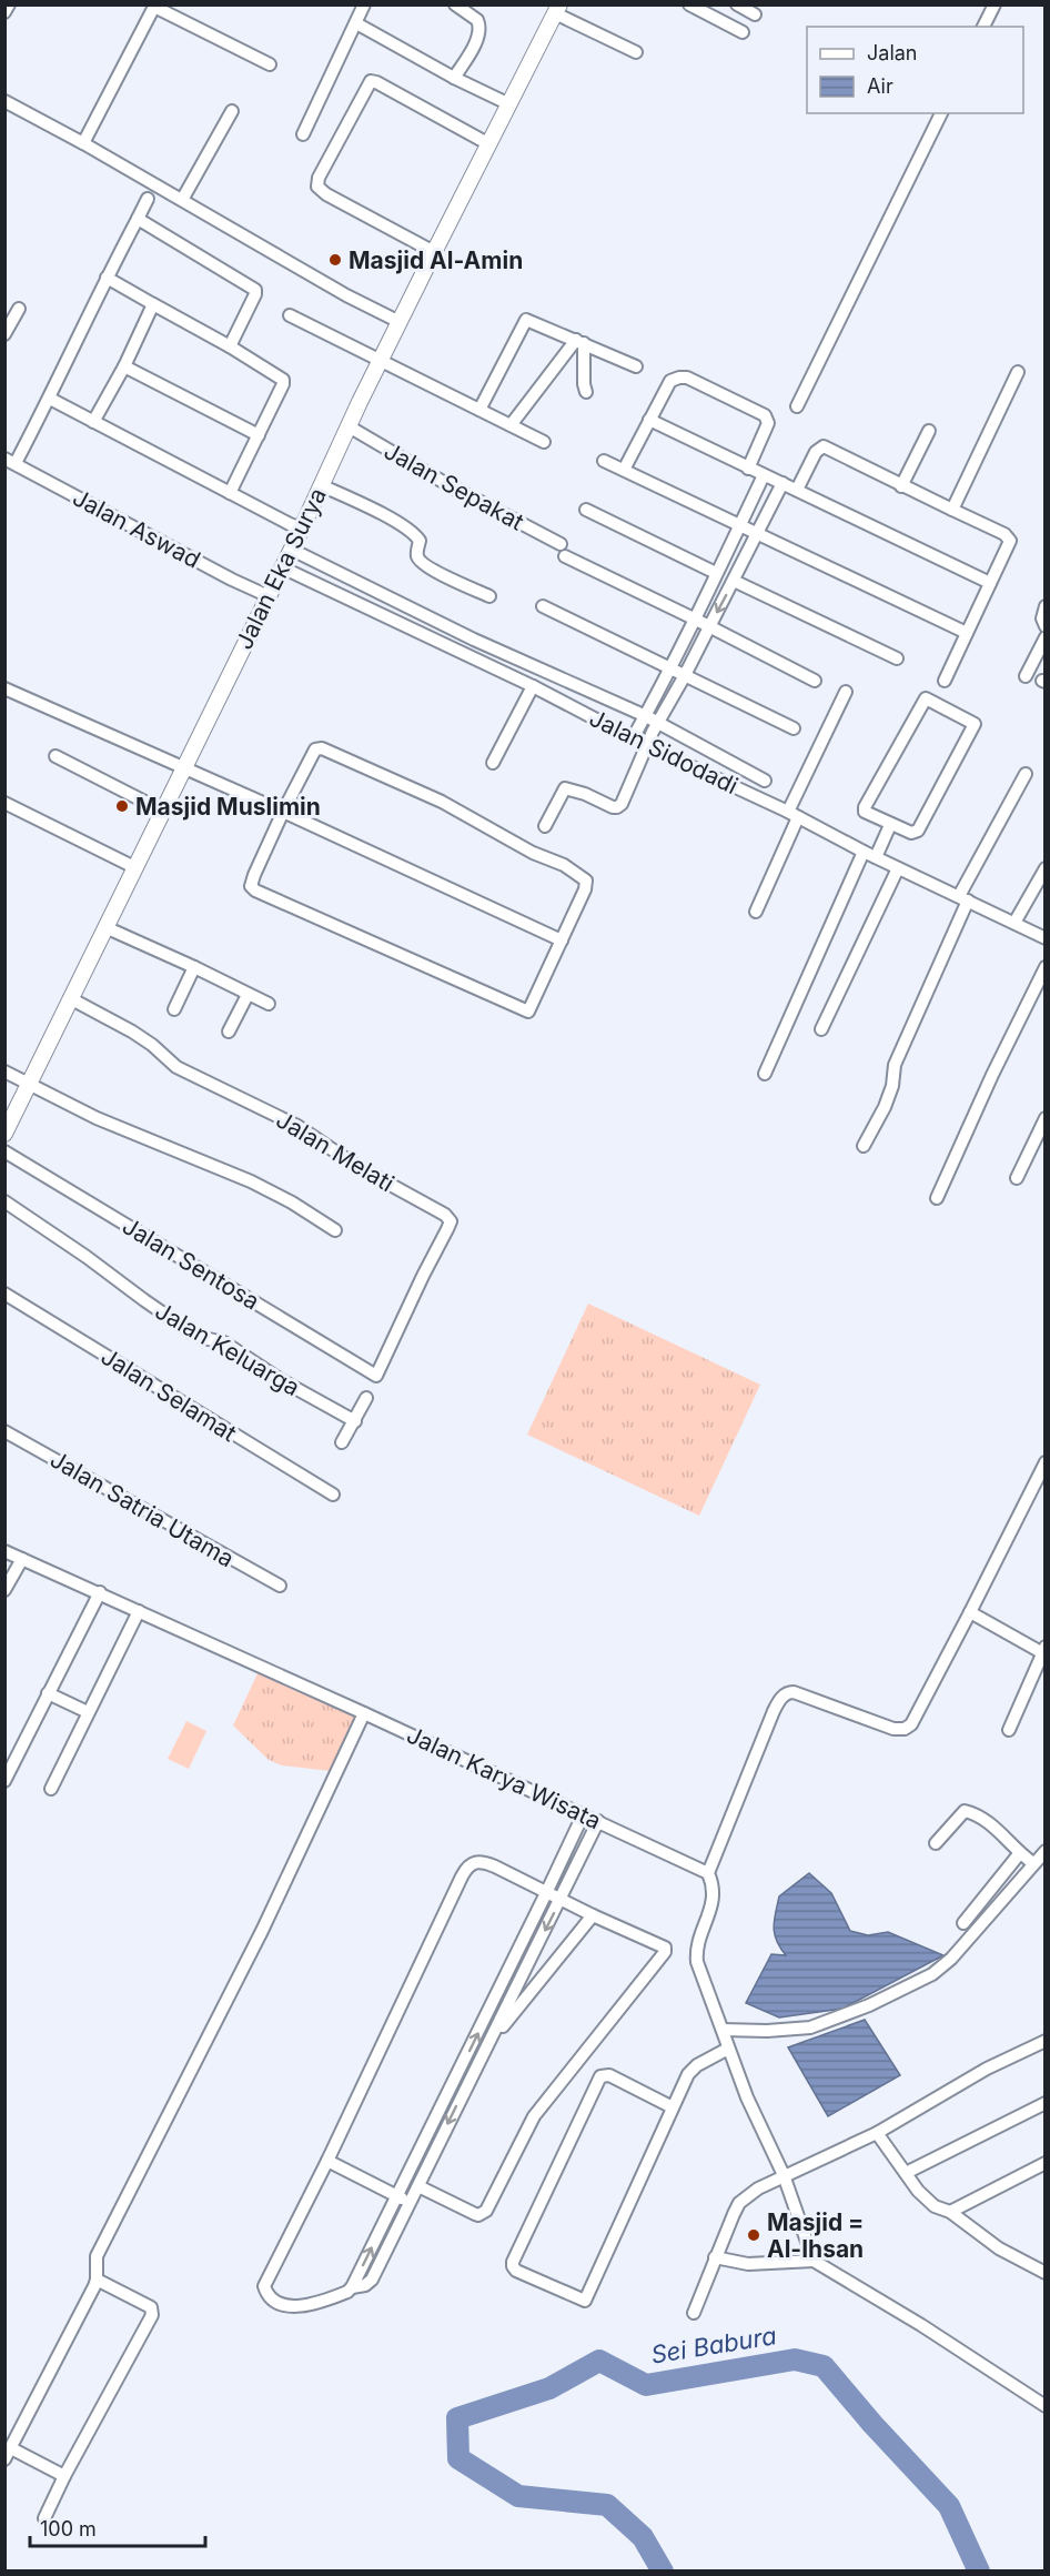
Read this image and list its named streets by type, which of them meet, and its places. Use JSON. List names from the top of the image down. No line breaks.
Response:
{"streets":{"street":["Jalan Sepakat","Jalan Aswad","Jalan Eka Surya","Jalan Sidodadi","Jalan Melati","Jalan Sentosa","Jalan Keluarga","Jalan Selamat","Jalan Satria Utama","Jalan Karya Wisata"]},"crossings":[["Jalan Sepakat","Jalan Eka Surya"],["Jalan Aswad","Jalan Eka Surya"],["Jalan Eka Surya","Jalan Sidodadi"],["Jalan Eka Surya","Jalan Melati"],["Jalan Melati","Jalan Sentosa"]],"water":["Sei Babura"],"places":["Masjid Al-Amin","Masjid Muslimin","Masjid = Al-Ihsan"],"legend":["Jalan","Air"],"scale_bar":"100 m"}
